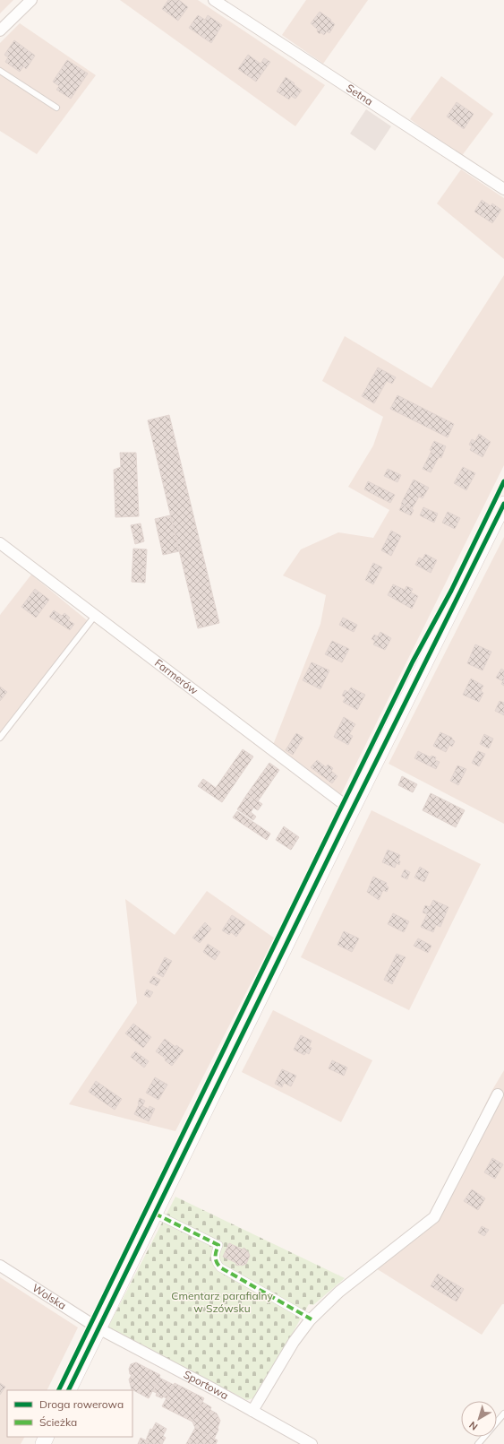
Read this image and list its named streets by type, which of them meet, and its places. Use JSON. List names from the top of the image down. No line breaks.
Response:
{"streets":{"street":["Setna","Farmerów","Wolska","Sportowa"]},"crossings":[["Wolska","Sportowa"]],"parks":["Cmentarz parafialny w Szówsku"],"legend":["Droga rowerowa","Ścieżka"],"north":"bottom left"}
